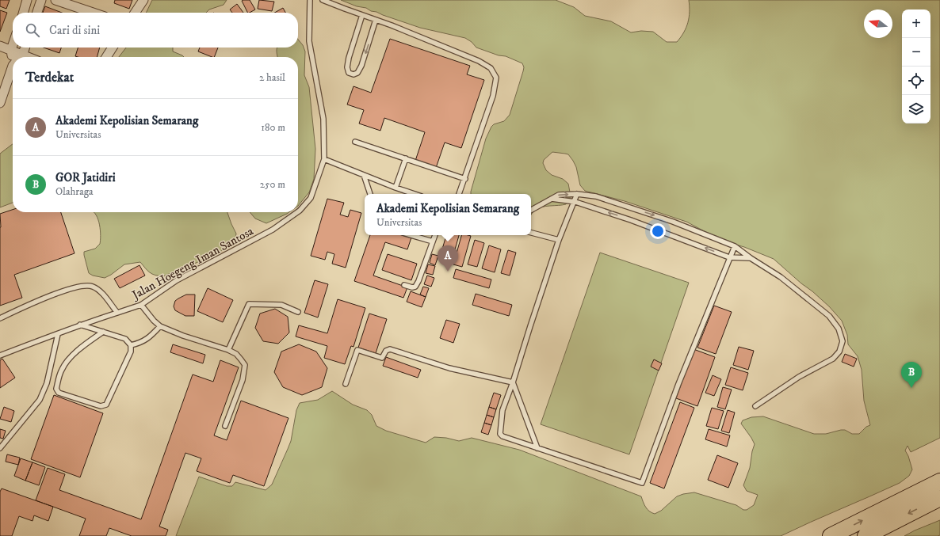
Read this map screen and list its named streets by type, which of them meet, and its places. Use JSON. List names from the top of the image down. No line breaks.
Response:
{"streets":{"lane":["Jalan Hoegeng Iman Santosa"]},"north":"left","page":{"map_buttons":["+","−"],"search":"Cari di sini","heading":["Terdekat","2 hasil"],"list":[{"mark":"A","name":"Akademi Kepolisian Semarang","note":"Universitas","value":"180 m"},{"mark":"B","name":"GOR Jatidiri","note":"Olahraga","value":"250 m"}],"popup":["Akademi Kepolisian Semarang","Universitas"],"pins":["A","B"]}}
